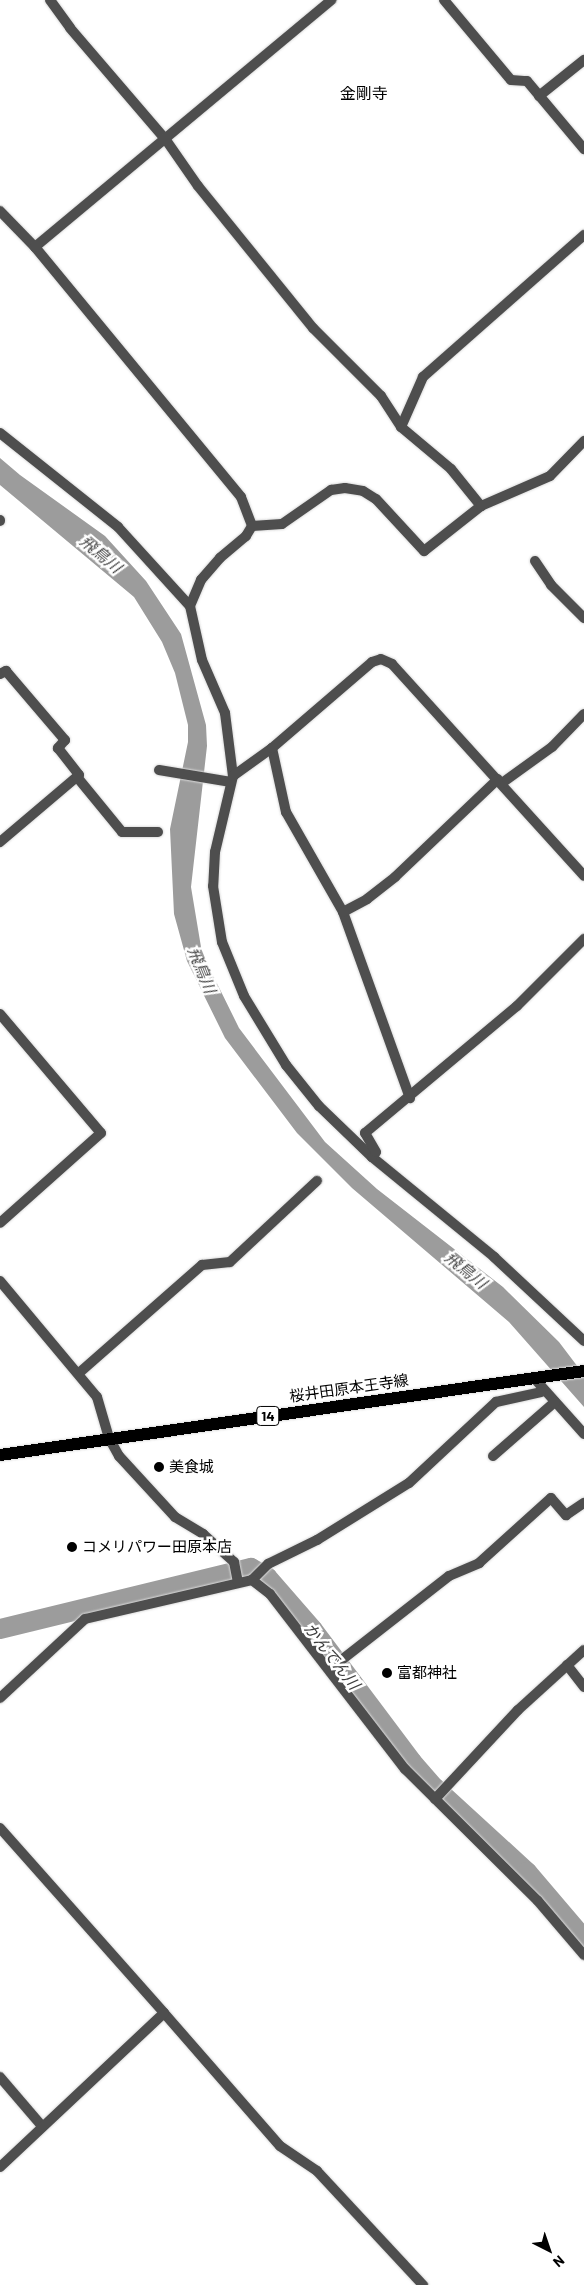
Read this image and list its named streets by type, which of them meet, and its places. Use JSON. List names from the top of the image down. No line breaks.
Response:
{"streets":{"main road":["桜井田原本王寺線","14"]},"districts":["金剛寺"],"water":["飛鳥川","かんでん川"],"places":["美食城","コメリパワー田原本店","富都神社"],"north":"bottom right"}
